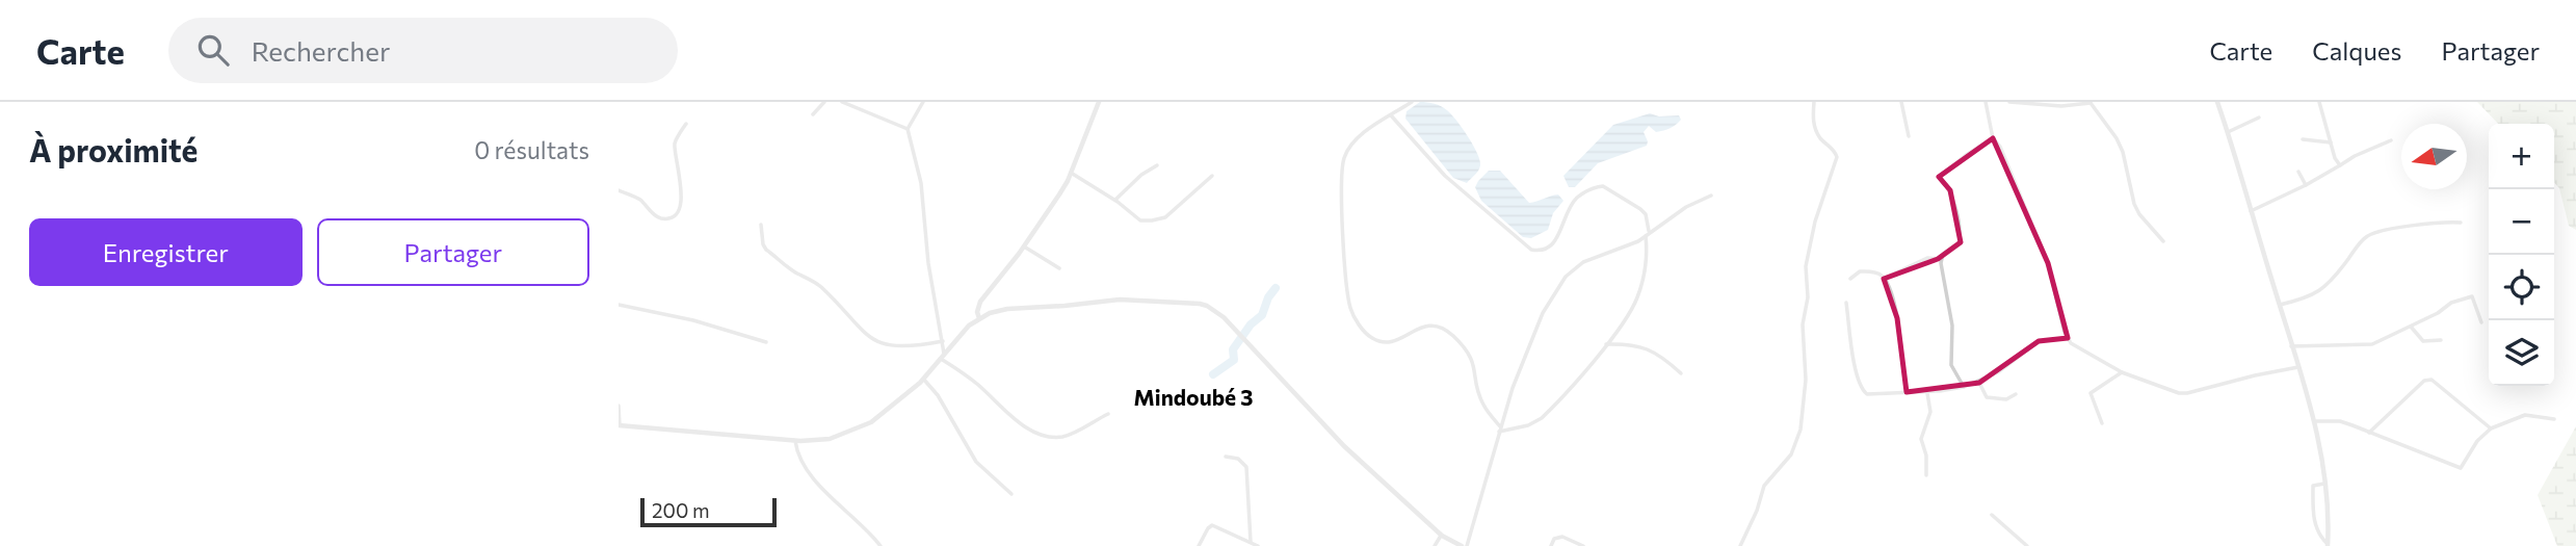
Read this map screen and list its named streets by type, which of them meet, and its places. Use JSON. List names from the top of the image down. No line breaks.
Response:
{"districts":["Mindoubé 3"],"scale_bar":"200 m","north":"left","page":{"header":"Carte","search":"Rechercher","nav":["Carte","Calques","Partager"],"heading":["À proximité","0 résultats"],"map_buttons":["+","−"],"buttons":["Enregistrer","Partager"],"scale":"200 m"}}
